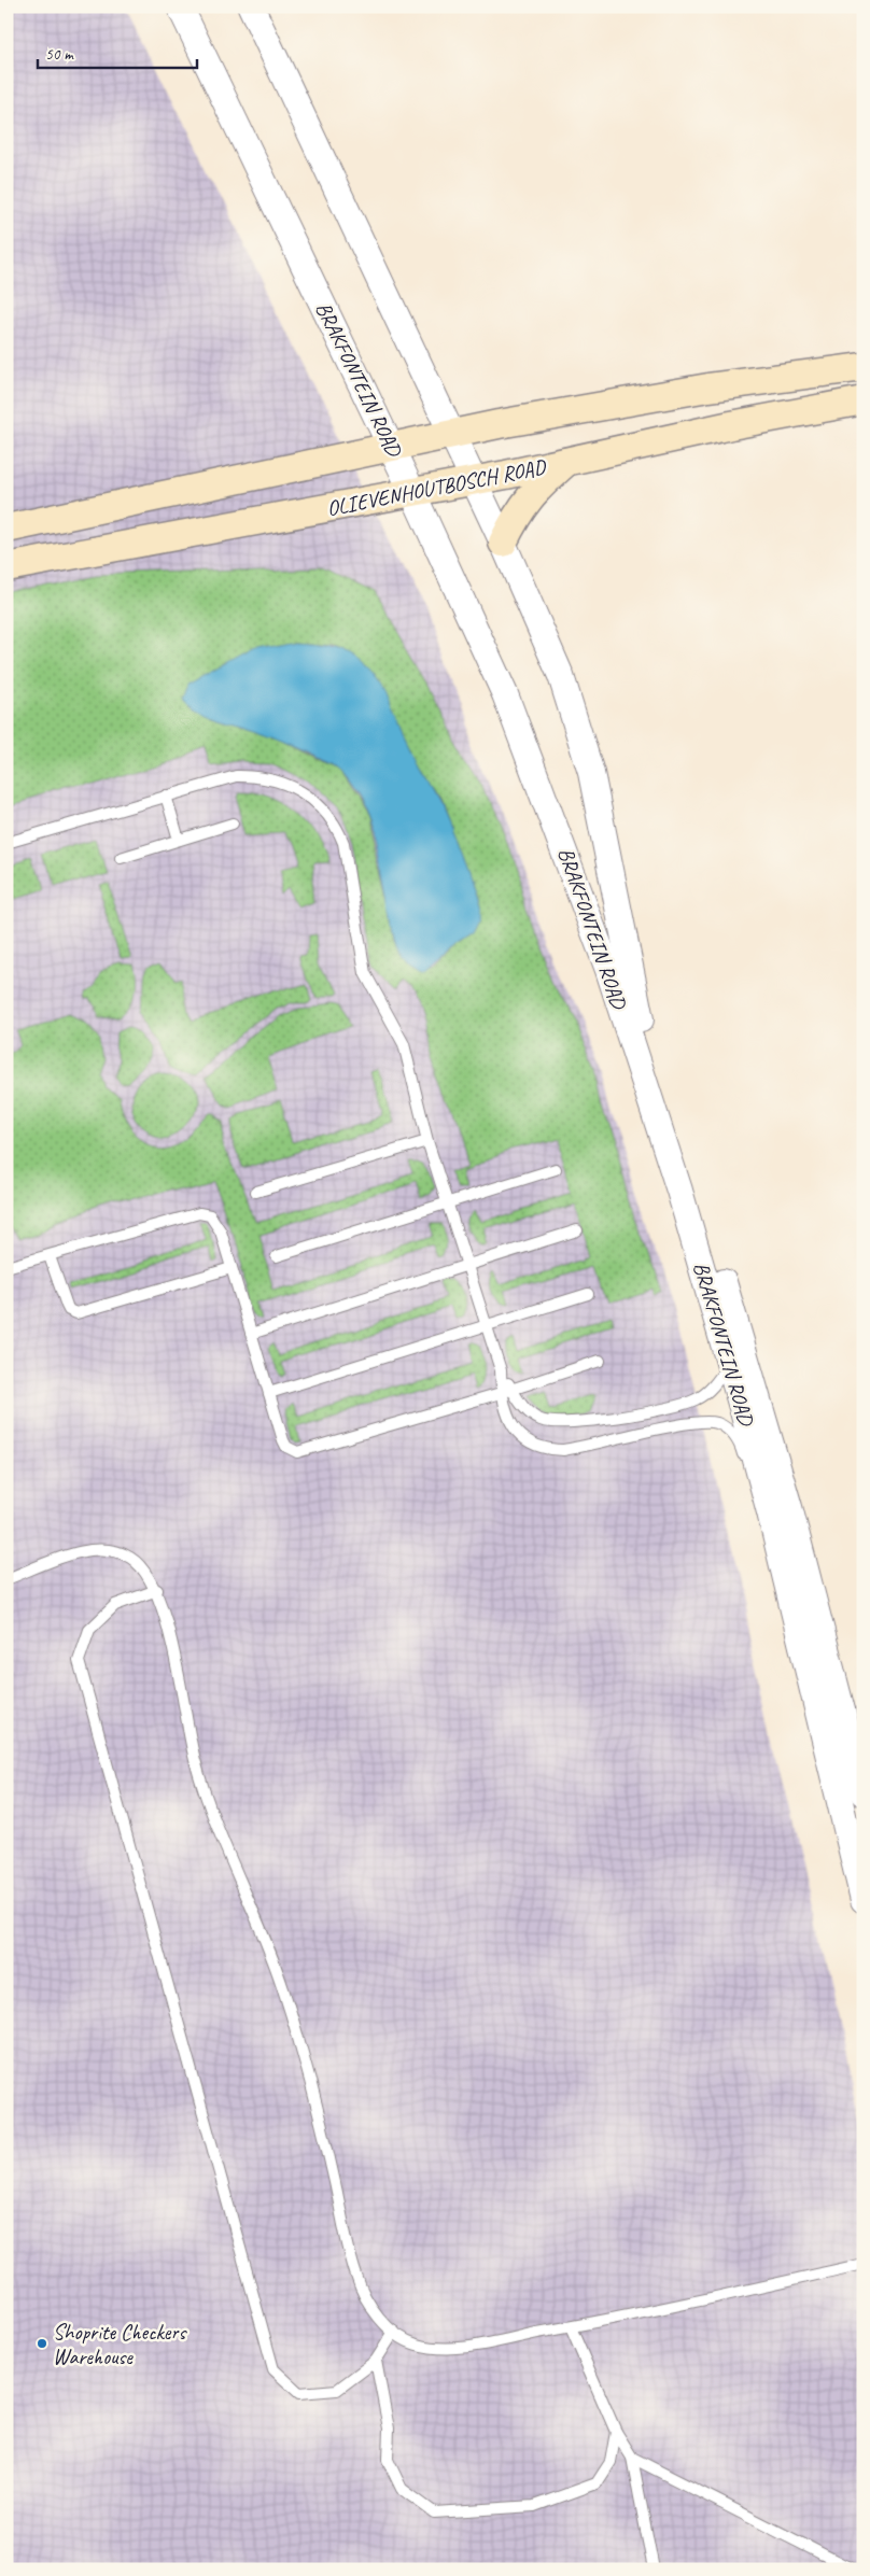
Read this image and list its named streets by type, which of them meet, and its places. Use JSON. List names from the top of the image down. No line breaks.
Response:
{"streets":{"main road":["OLIEVENHOUTBOSCH ROAD"],"street":["BRAKFONTEIN ROAD"]},"crossings":[["BRAKFONTEIN ROAD","OLIEVENHOUTBOSCH ROAD"]],"places":["Shoprite Checkers Warehouse"],"scale_bar":"50 m"}
